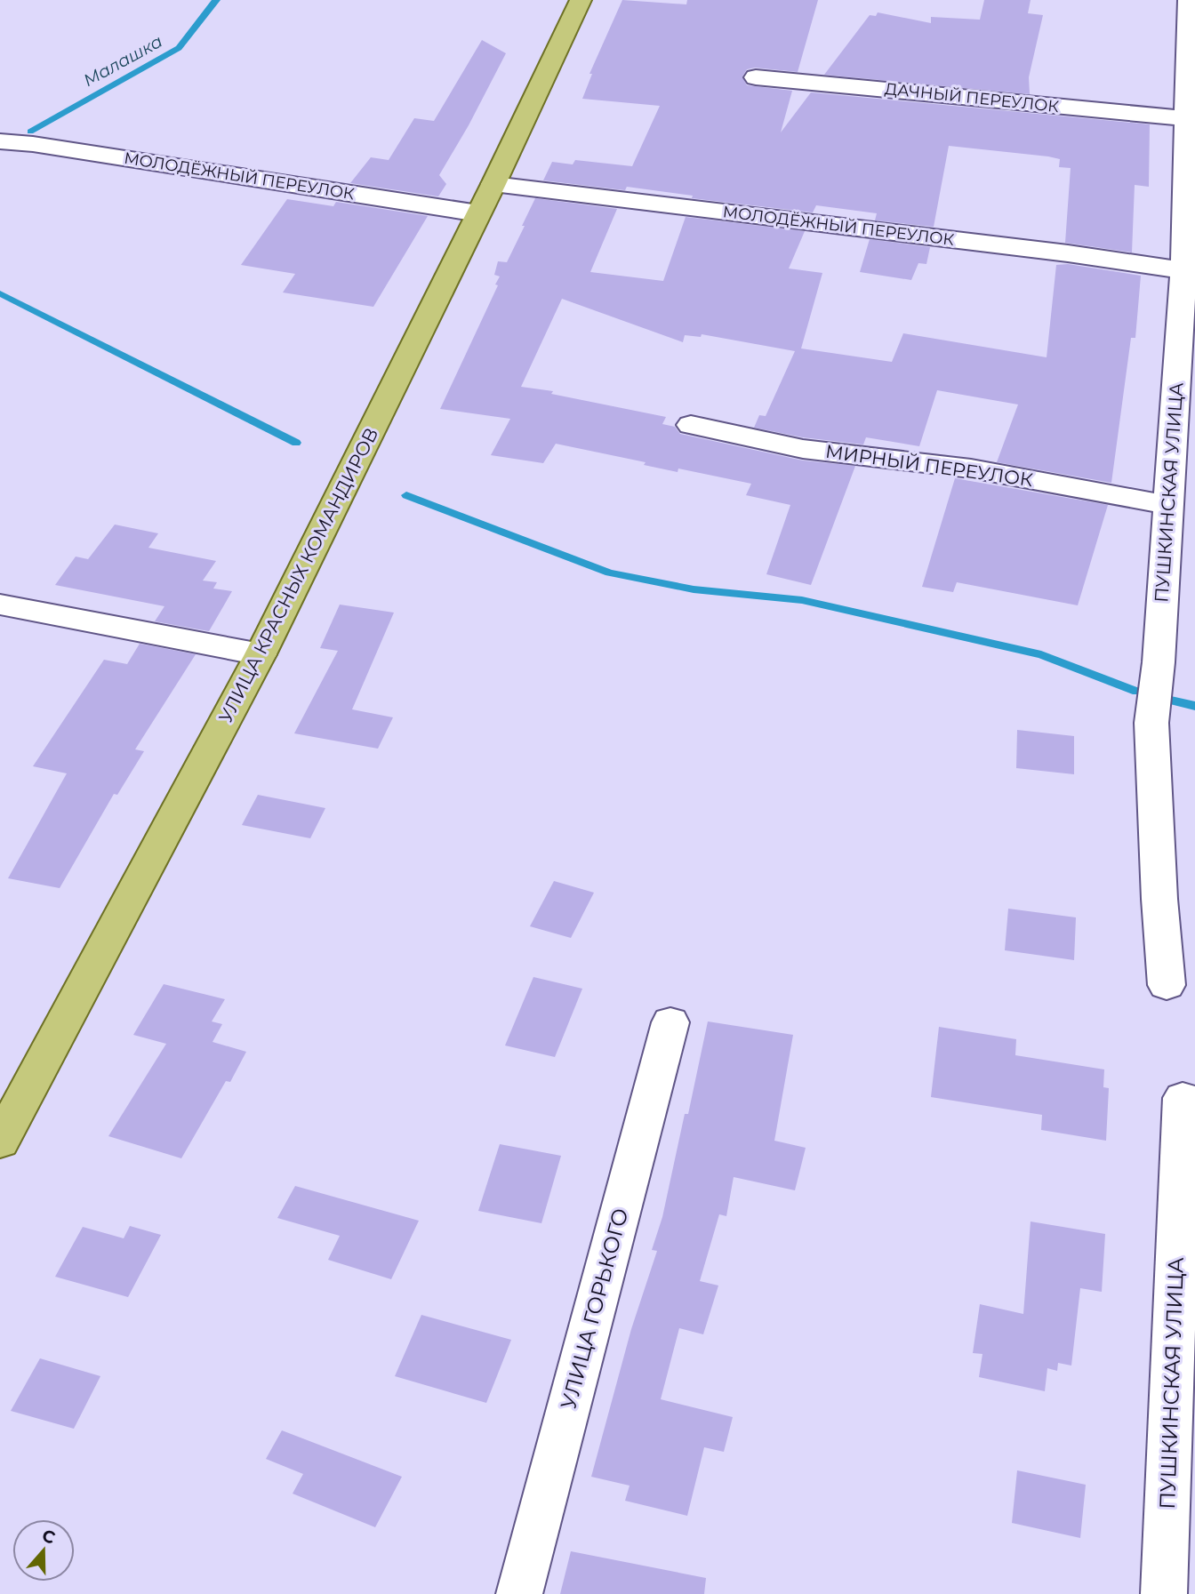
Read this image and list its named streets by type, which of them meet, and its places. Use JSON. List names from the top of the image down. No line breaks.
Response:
{"streets":{"main road":["УЛИЦА КРАСНЫХ КОМАНДИРОВ"],"street":["ДАЧНЫЙ ПЕРЕУЛОК","МОЛОДЁЖНЫЙ ПЕРЕУЛОК","МИРНЫЙ ПЕРЕУЛОК","ПУШКИНСКАЯ УЛИЦА","УЛИЦА ГОРЬКОГО"]},"crossings":[["ДАЧНЫЙ ПЕРЕУЛОК","ПУШКИНСКАЯ УЛИЦА"],["МОЛОДЁЖНЫЙ ПЕРЕУЛОК","ПУШКИНСКАЯ УЛИЦА"],["МОЛОДЁЖНЫЙ ПЕРЕУЛОК","УЛИЦА КРАСНЫХ КОМАНДИРОВ"],["МИРНЫЙ ПЕРЕУЛОК","ПУШКИНСКАЯ УЛИЦА"]],"water":["Малашка"],"north":"top"}
